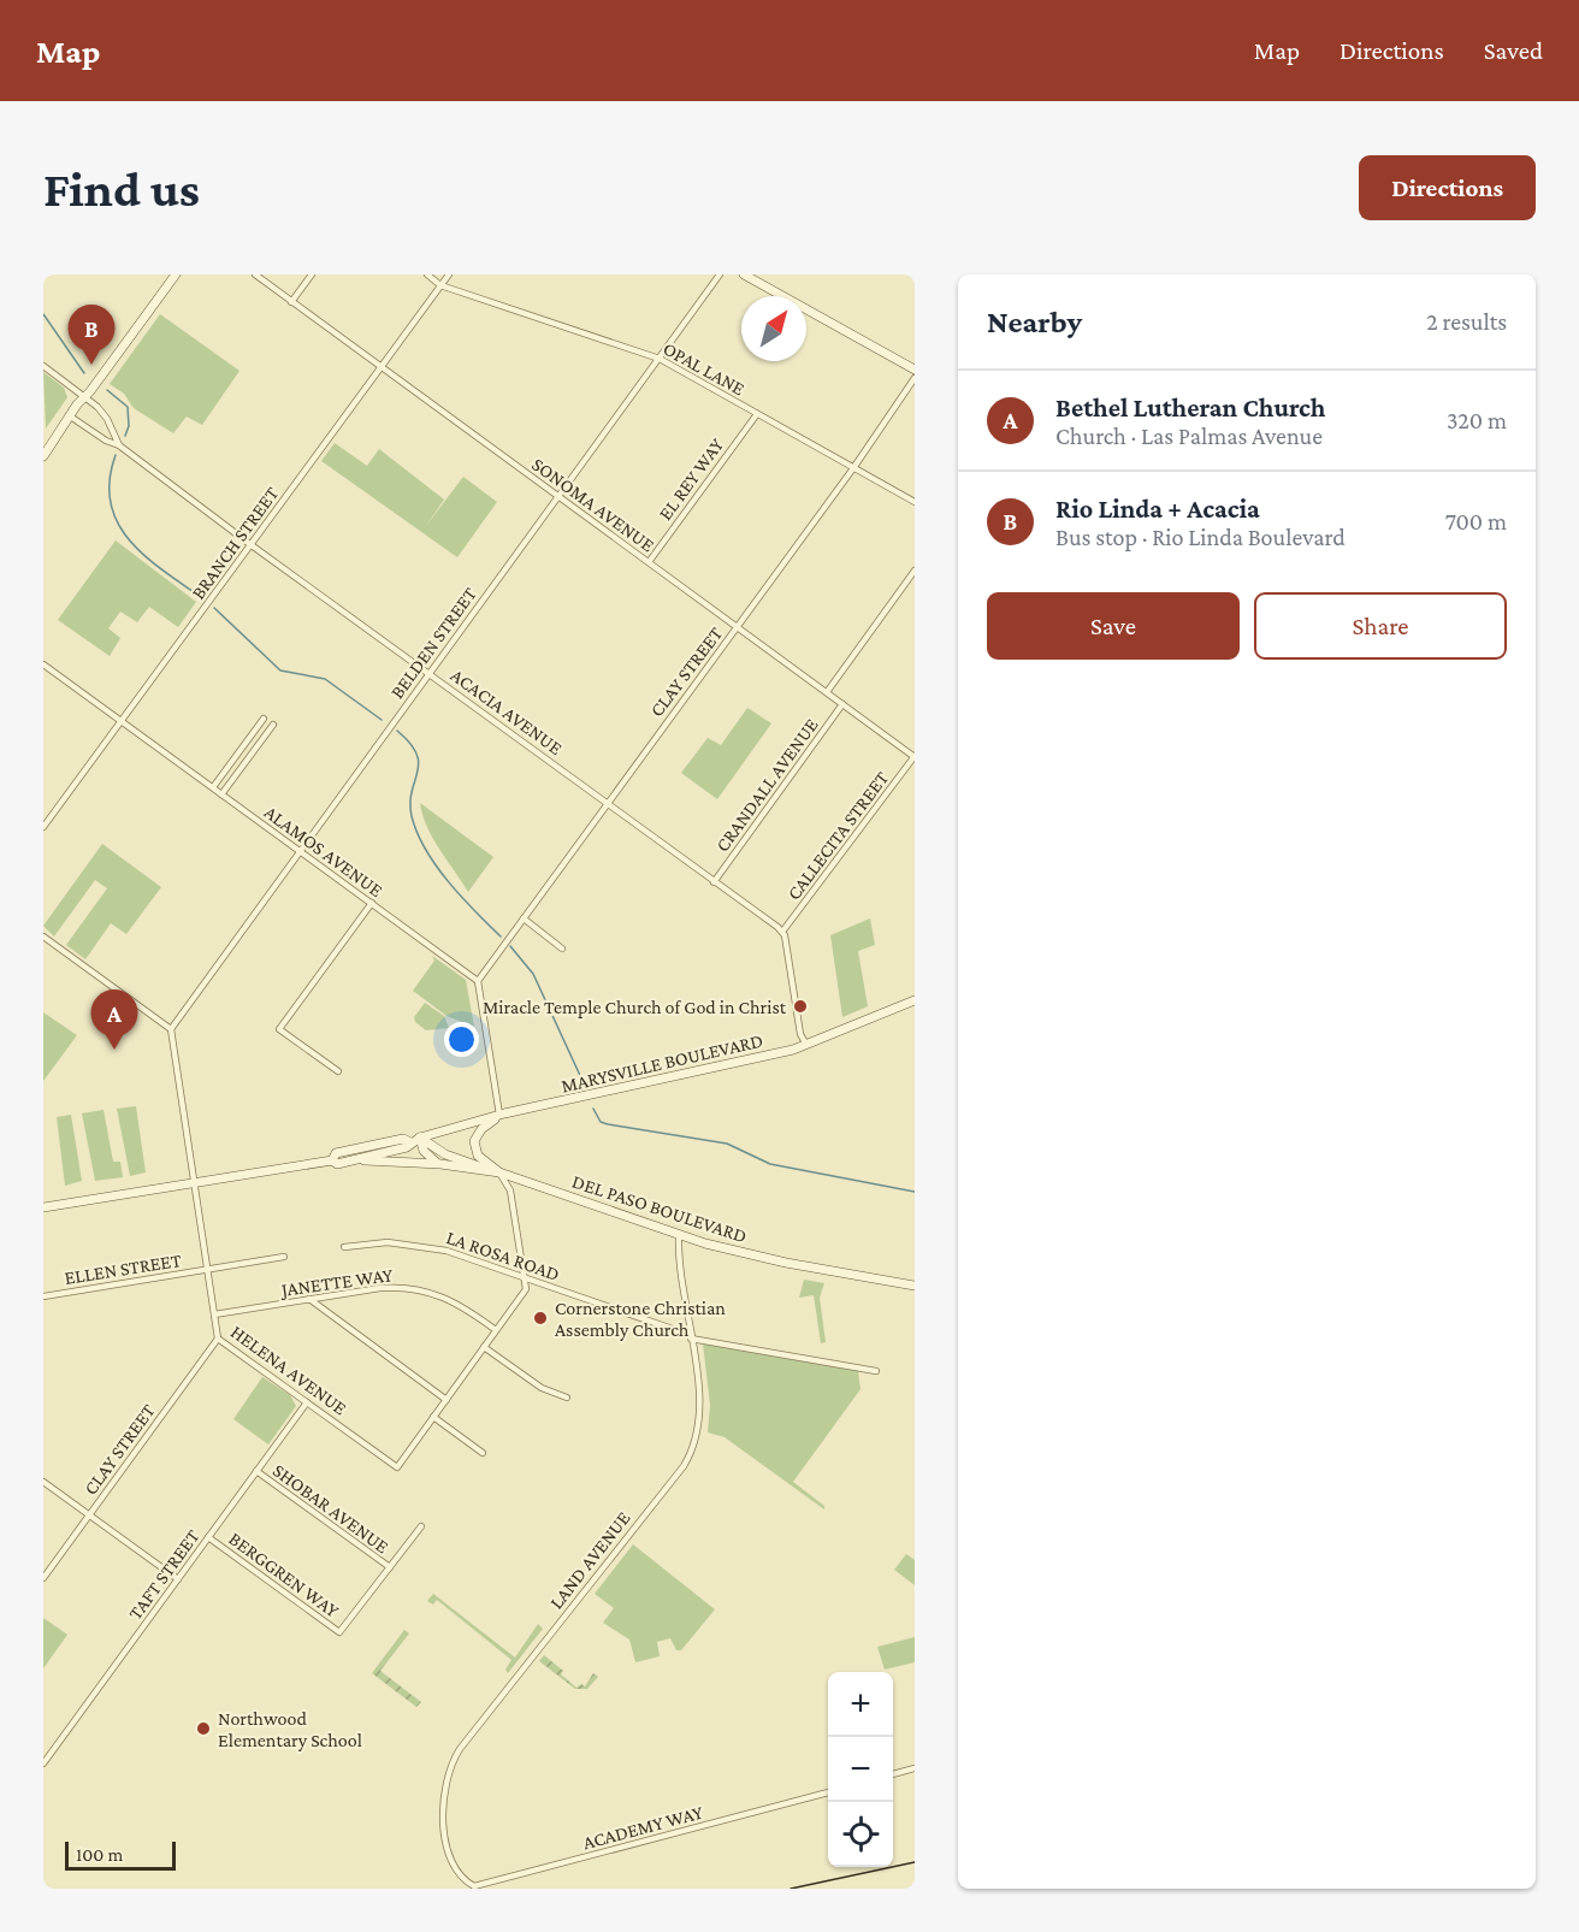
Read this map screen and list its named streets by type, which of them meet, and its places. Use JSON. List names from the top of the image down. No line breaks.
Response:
{"streets":{"main road":["MARYSVILLE BOULEVARD","DEL PASO BOULEVARD"],"street":["OPAL LANE","EL REY WAY","SONOMA AVENUE","BRANCH STREET","BELDEN STREET","CLAY STREET","ACACIA AVENUE","CRANDALL AVENUE","CALLECITA STREET","ALAMOS AVENUE","LA ROSA ROAD","ELLEN STREET","JANETTE WAY","HELENA AVENUE","SHOBAR AVENUE","LAND AVENUE","TAFT STREET","BERGGREN WAY","ACADEMY WAY"]},"crossings":[["OPAL LANE","EL REY WAY"],["OPAL LANE","BRANCH STREET"],["OPAL LANE","BELDEN STREET"],["OPAL LANE","CLAY STREET"],["EL REY WAY","SONOMA AVENUE"],["SONOMA AVENUE","BRANCH STREET"],["SONOMA AVENUE","BELDEN STREET"],["SONOMA AVENUE","CLAY STREET"],["SONOMA AVENUE","CRANDALL AVENUE"],["SONOMA AVENUE","CALLECITA STREET"],["BRANCH STREET","ACACIA AVENUE"],["BRANCH STREET","ALAMOS AVENUE"],["BELDEN STREET","ACACIA AVENUE"],["BELDEN STREET","ALAMOS AVENUE"],["BELDEN STREET","HELENA AVENUE"],["CLAY STREET","ACACIA AVENUE"],["CLAY STREET","ALAMOS AVENUE"],["CLAY STREET","HELENA AVENUE"],["ACACIA AVENUE","CRANDALL AVENUE"],["ACACIA AVENUE","CALLECITA STREET"],["MARYSVILLE BOULEVARD","DEL PASO BOULEVARD"],["DEL PASO BOULEVARD","LAND AVENUE"],["LA ROSA ROAD","LAND AVENUE"],["ELLEN STREET","HELENA AVENUE"],["JANETTE WAY","HELENA AVENUE"],["HELENA AVENUE","TAFT STREET"],["SHOBAR AVENUE","TAFT STREET"],["SHOBAR AVENUE","BERGGREN WAY"],["LAND AVENUE","ACADEMY WAY"],["TAFT STREET","BERGGREN WAY"]],"places":["Miracle Temple Church of God in Christ","Cornerstone Christian Assembly Church","Northwood Elementary School"],"scale_bar":"100 m","north":"top right","page":{"header":"Map","nav":["Map","Directions","Saved"],"buttons":["Directions",["Save","Share"]],"title":"Find us","heading":["Nearby","2 results"],"pins":["B","A"],"list":[{"mark":"A","name":"Bethel Lutheran Church","note":"Church · Las Palmas Avenue","value":"320 m"},{"mark":"B","name":"Rio Linda + Acacia","note":"Bus stop · Rio Linda Boulevard","value":"700 m"}],"map_buttons":["+","−"],"scale":"100 m"}}
